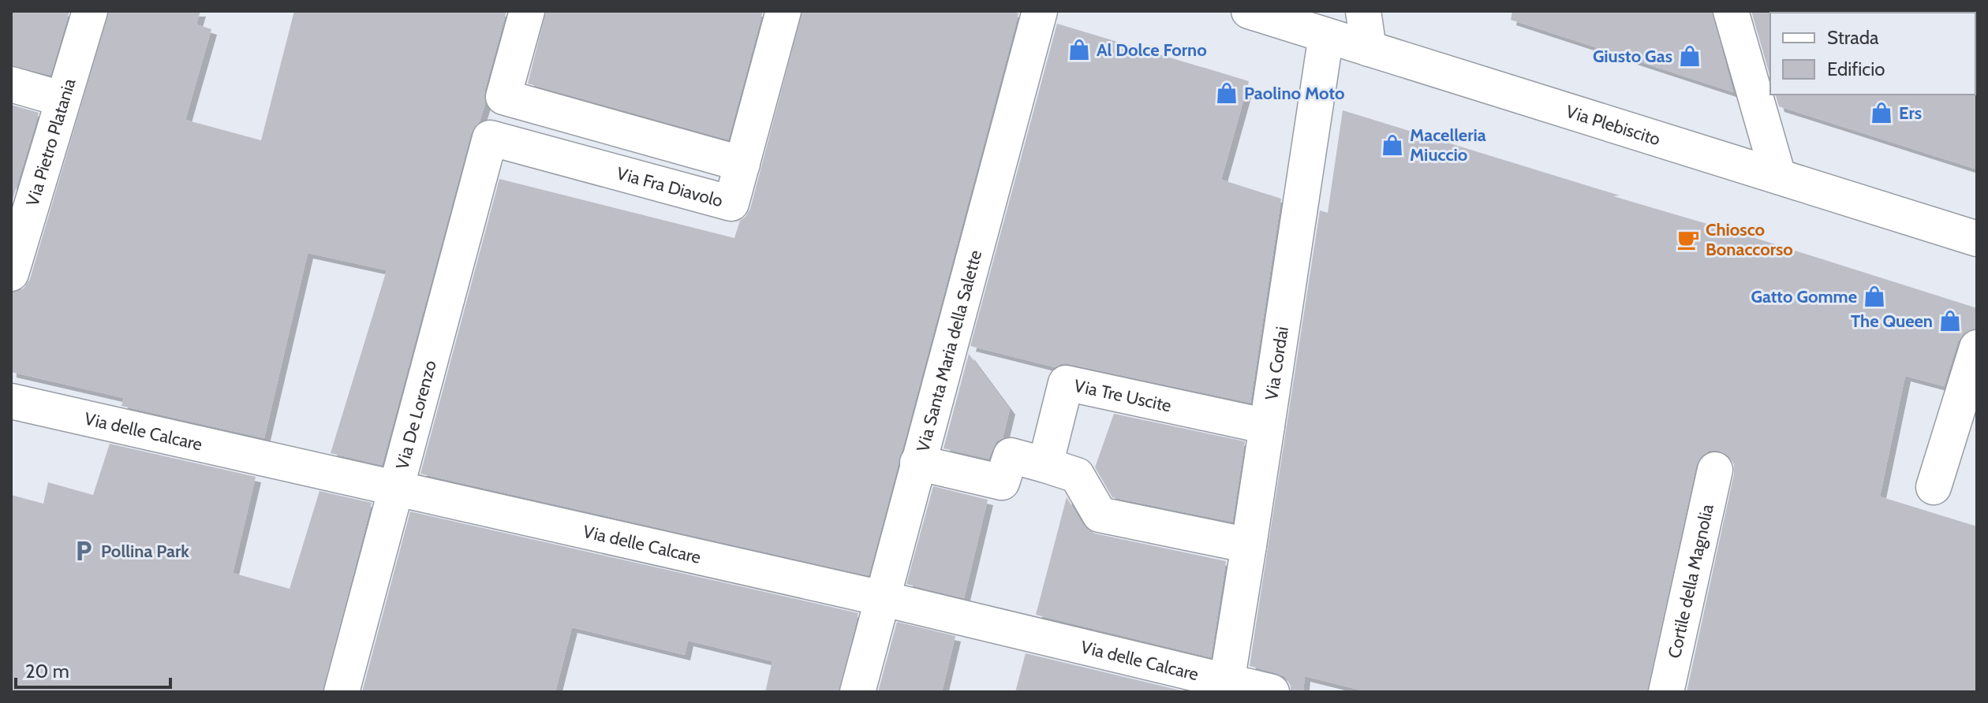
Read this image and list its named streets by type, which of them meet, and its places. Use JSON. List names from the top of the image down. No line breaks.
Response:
{"streets":{"street":["Via Plebiscito","Via Pietro Platania","Via Fra Diavolo","Via Santa Maria della Salette","Via Cordai","Via Tre Uscite","Via De Lorenzo","Via delle Calcare","Cortile della Magnolia"]},"crossings":[["Via Plebiscito","Via Cordai"],["Via Fra Diavolo","Via De Lorenzo"],["Via Santa Maria della Salette","Via delle Calcare"],["Via Cordai","Via Tre Uscite"],["Via Cordai","Via delle Calcare"],["Via De Lorenzo","Via delle Calcare"]],"places":{"shop":["Al Dolce Forno","Giusto Gas","Paolino Moto","Ers","Macelleria Miuccio","Gatto Gomme","The Queen"],"cafe":["Chiosco Bonaccorso"],"parking":["Pollina Park"]},"legend":["Strada","Edificio"],"scale_bar":"20 m"}
